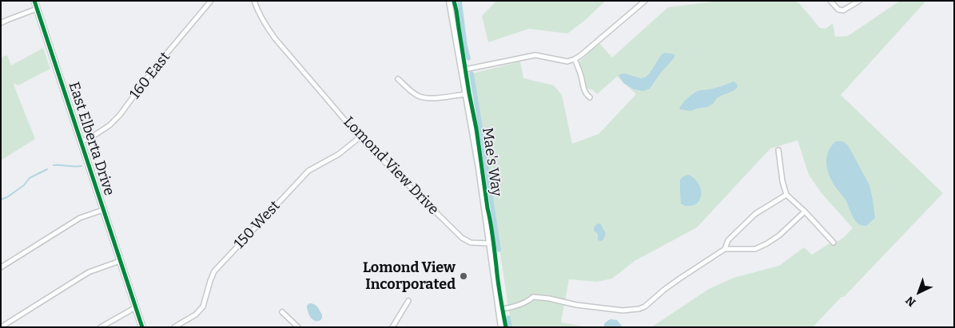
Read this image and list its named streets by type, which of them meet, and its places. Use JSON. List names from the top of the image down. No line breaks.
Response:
{"streets":{"main road":["East Elberta Drive"],"street":["160 East","Lomond View Drive","150 West"],"cycle path":["Mae's Way"]},"crossings":[["160 East","East Elberta Drive"],["Lomond View Drive","150 West"]],"places":["Lomond View Incorporated"],"north":"bottom left"}
